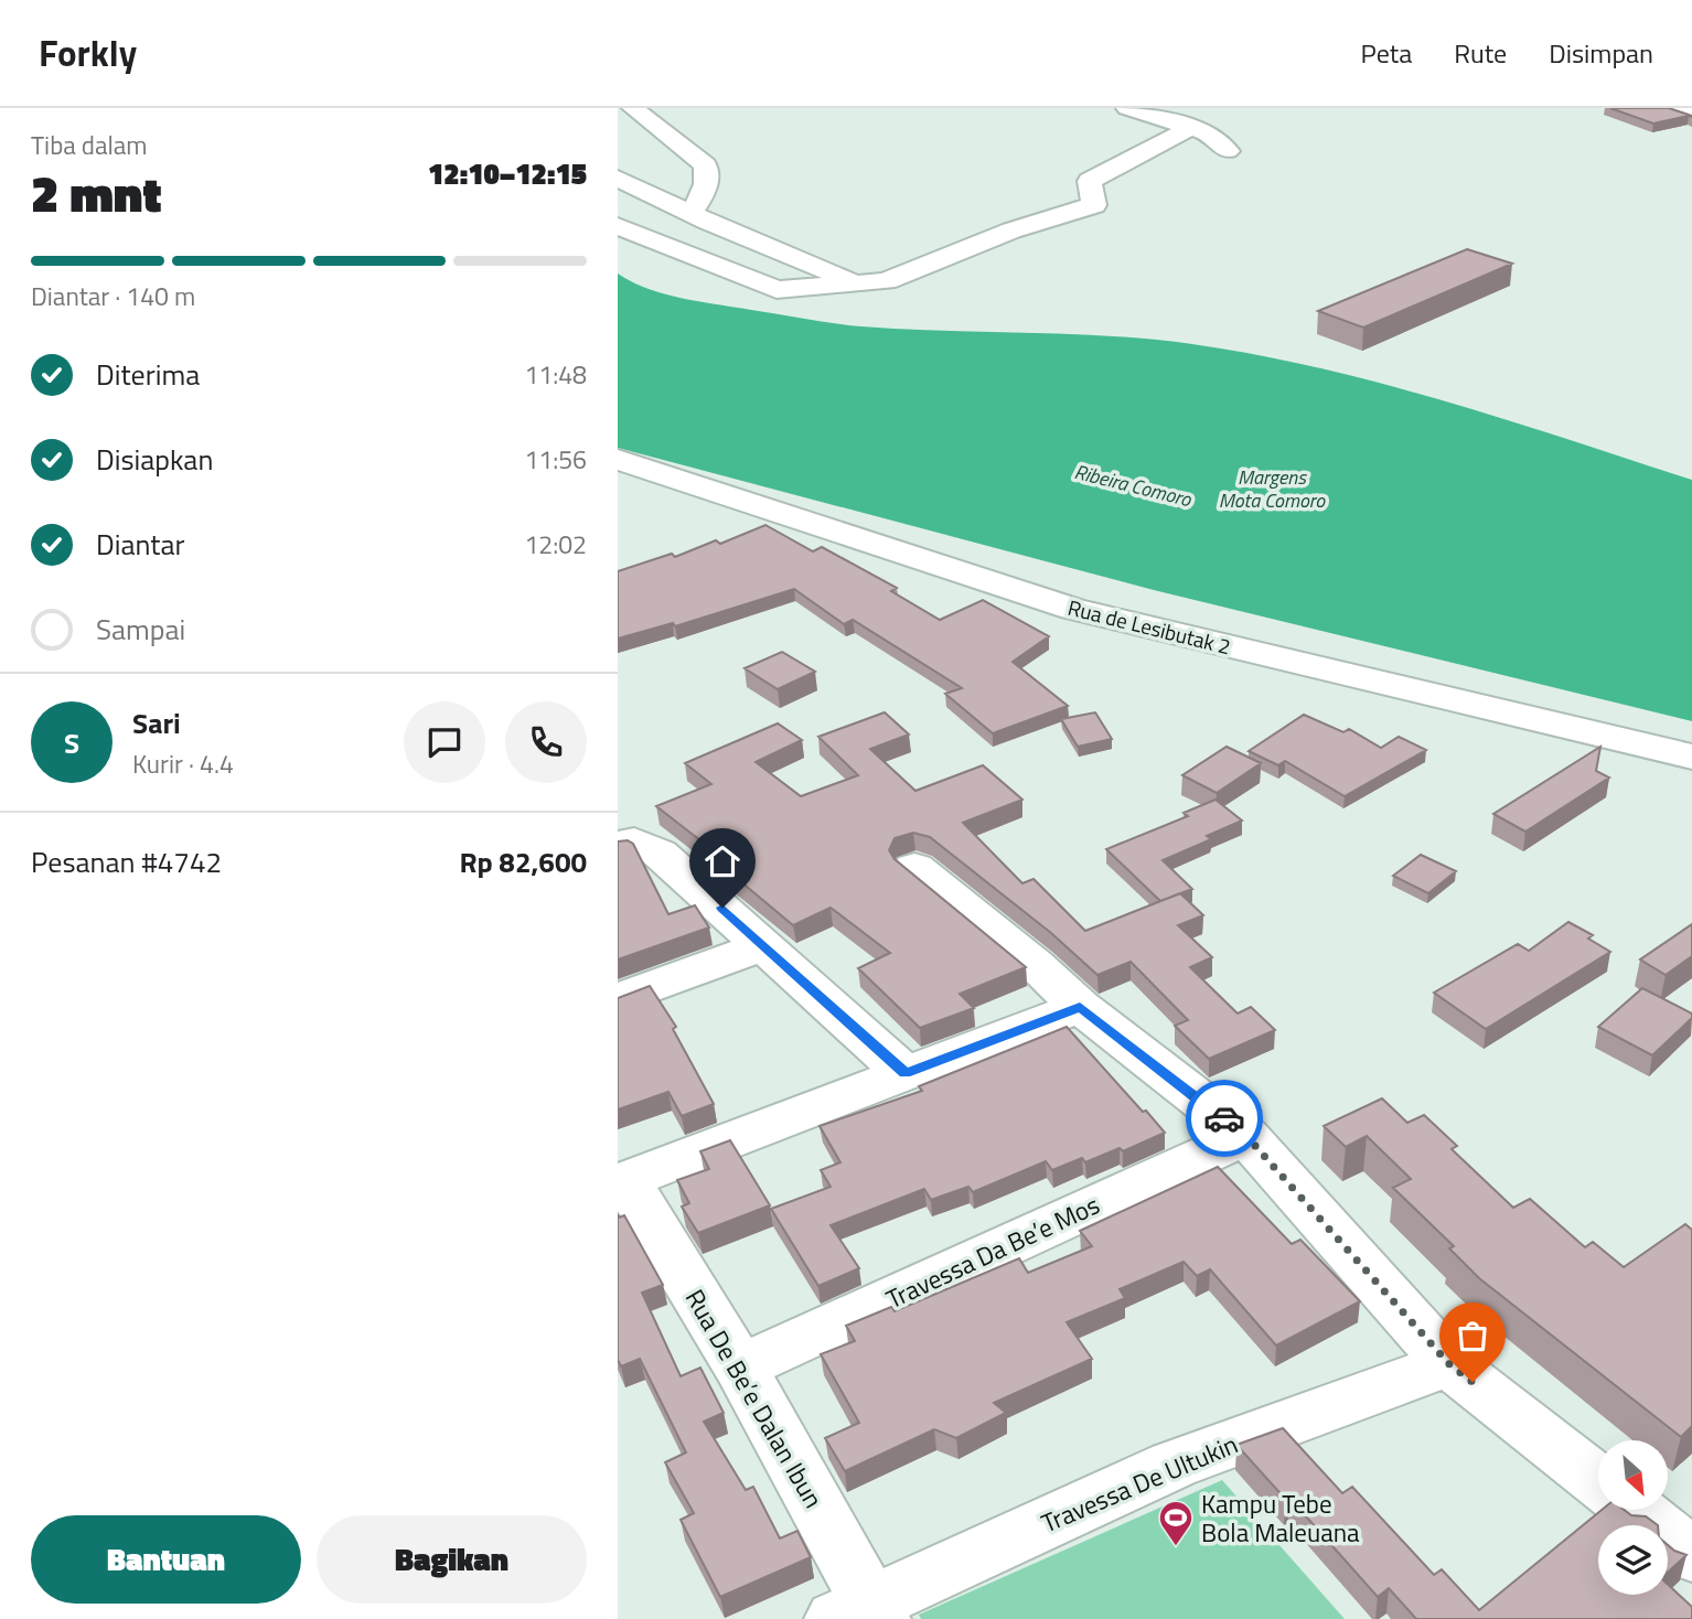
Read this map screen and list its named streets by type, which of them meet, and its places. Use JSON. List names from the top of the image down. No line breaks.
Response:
{"streets":{"street":["Rua de Lesibutak 2","Travessa Da Be’e Mos","Rua De Be’e Dalan Ibun","Travessa De Ultukin"]},"crossings":[["Travessa Da Be’e Mos","Rua De Be’e Dalan Ibun"],["Rua De Be’e Dalan Ibun","Travessa De Ultukin"]],"water":["Margens Mota Comoro","Ribeira Comoro"],"places":{"sports":["Kampu Tebe Bola Maleuana"]},"north":"bottom right","page":{"header":"Forkly","nav":["Peta","Rute","Disimpan"],"heading":["2 mnt","Tiba dalam","12:10–12:15"],"panel":["Sari","Kurir · 4.4","Pesanan #4742","Rp 82,600"],"bar":"Diantar · 140 m","list":[["Diterima","11:48"],["Disiapkan","11:56"],["Diantar","12:02"],"Sampai"],"round":"S","buttons":["Bantuan","Bagikan"]}}
